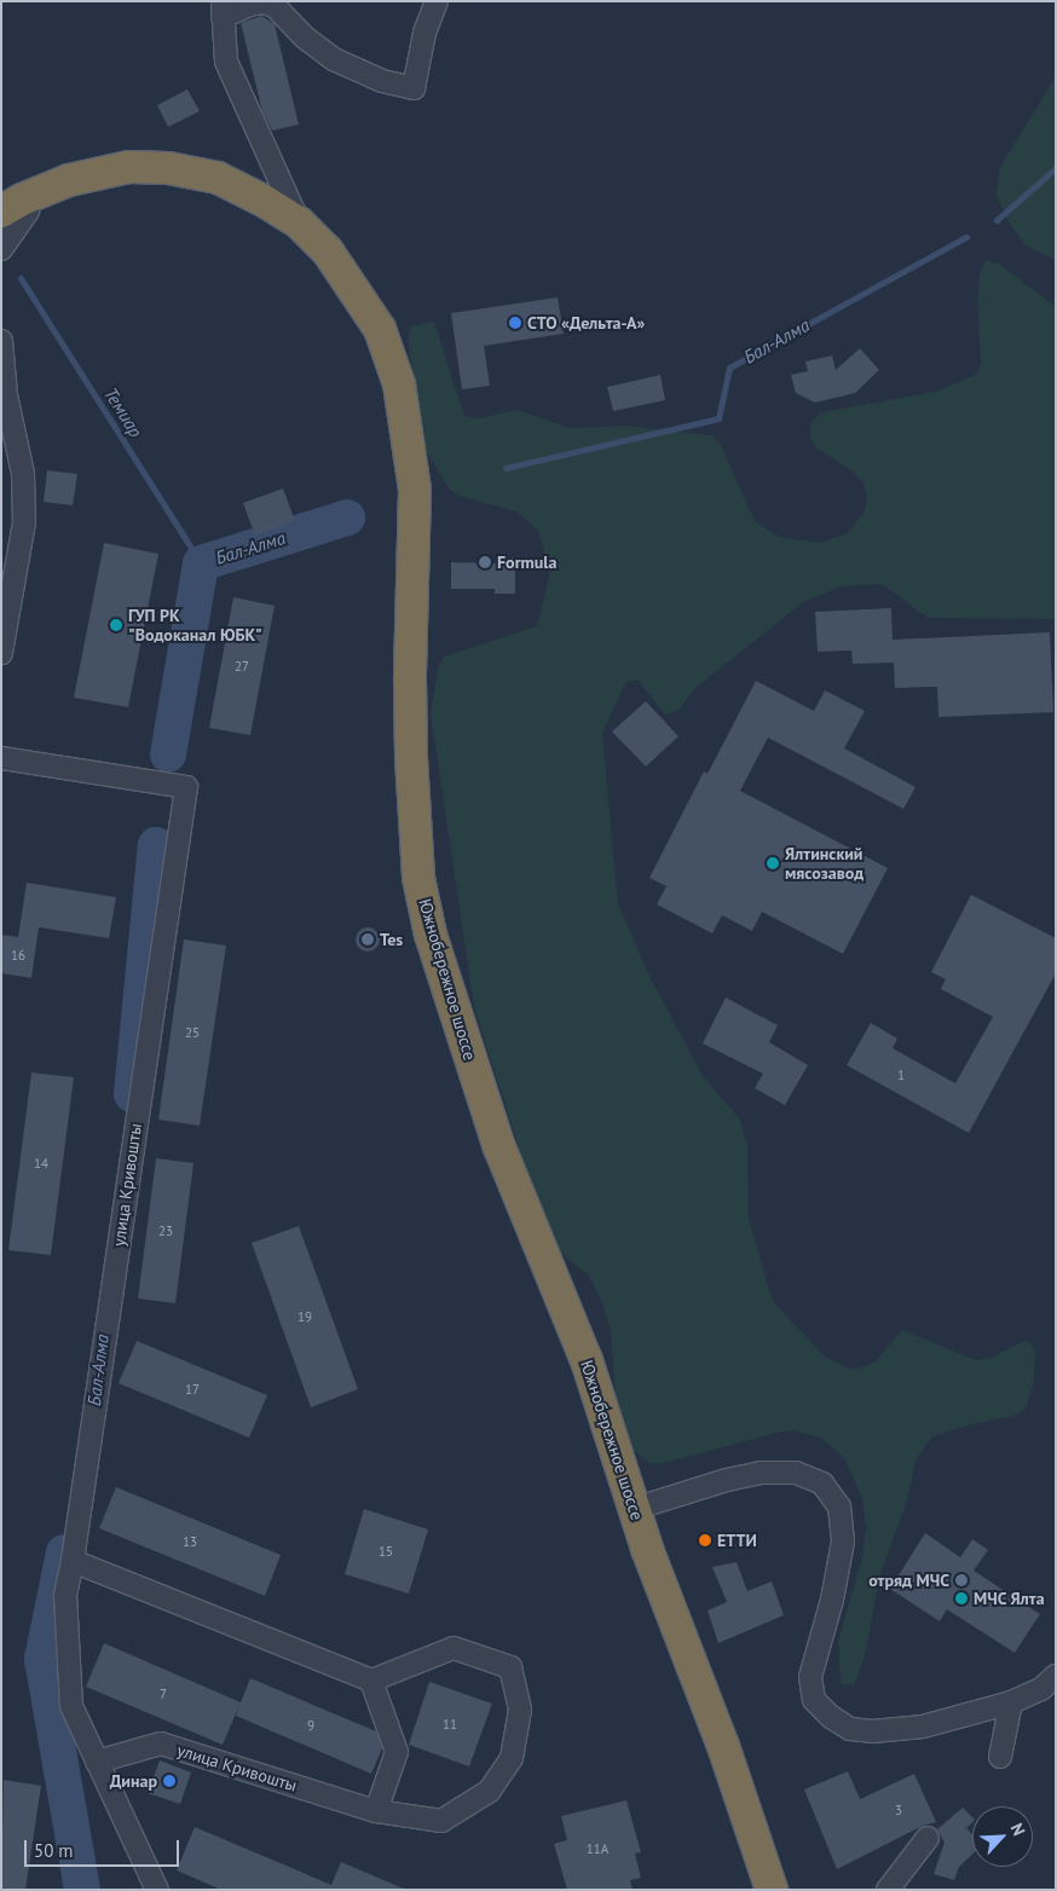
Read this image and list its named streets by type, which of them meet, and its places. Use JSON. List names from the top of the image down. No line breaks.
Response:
{"streets":{"highway":["Южнобережное шоссе"],"street":["улица Кривошты"]},"water":["Бал-Алма","Темиар"],"places":["СТО «Дельта-А»","Formula","ГУП РК \"Водоканал ЮБК\"","Ялтинский мясозавод","Tes","ЕТТИ","отряд МЧС","МЧС Ялта","Динар"],"house_numbers":["27","16","25","1","14","23","19","17","13","15","7","11","9","3","11А"],"scale_bar":"50 m","north":"top right"}
